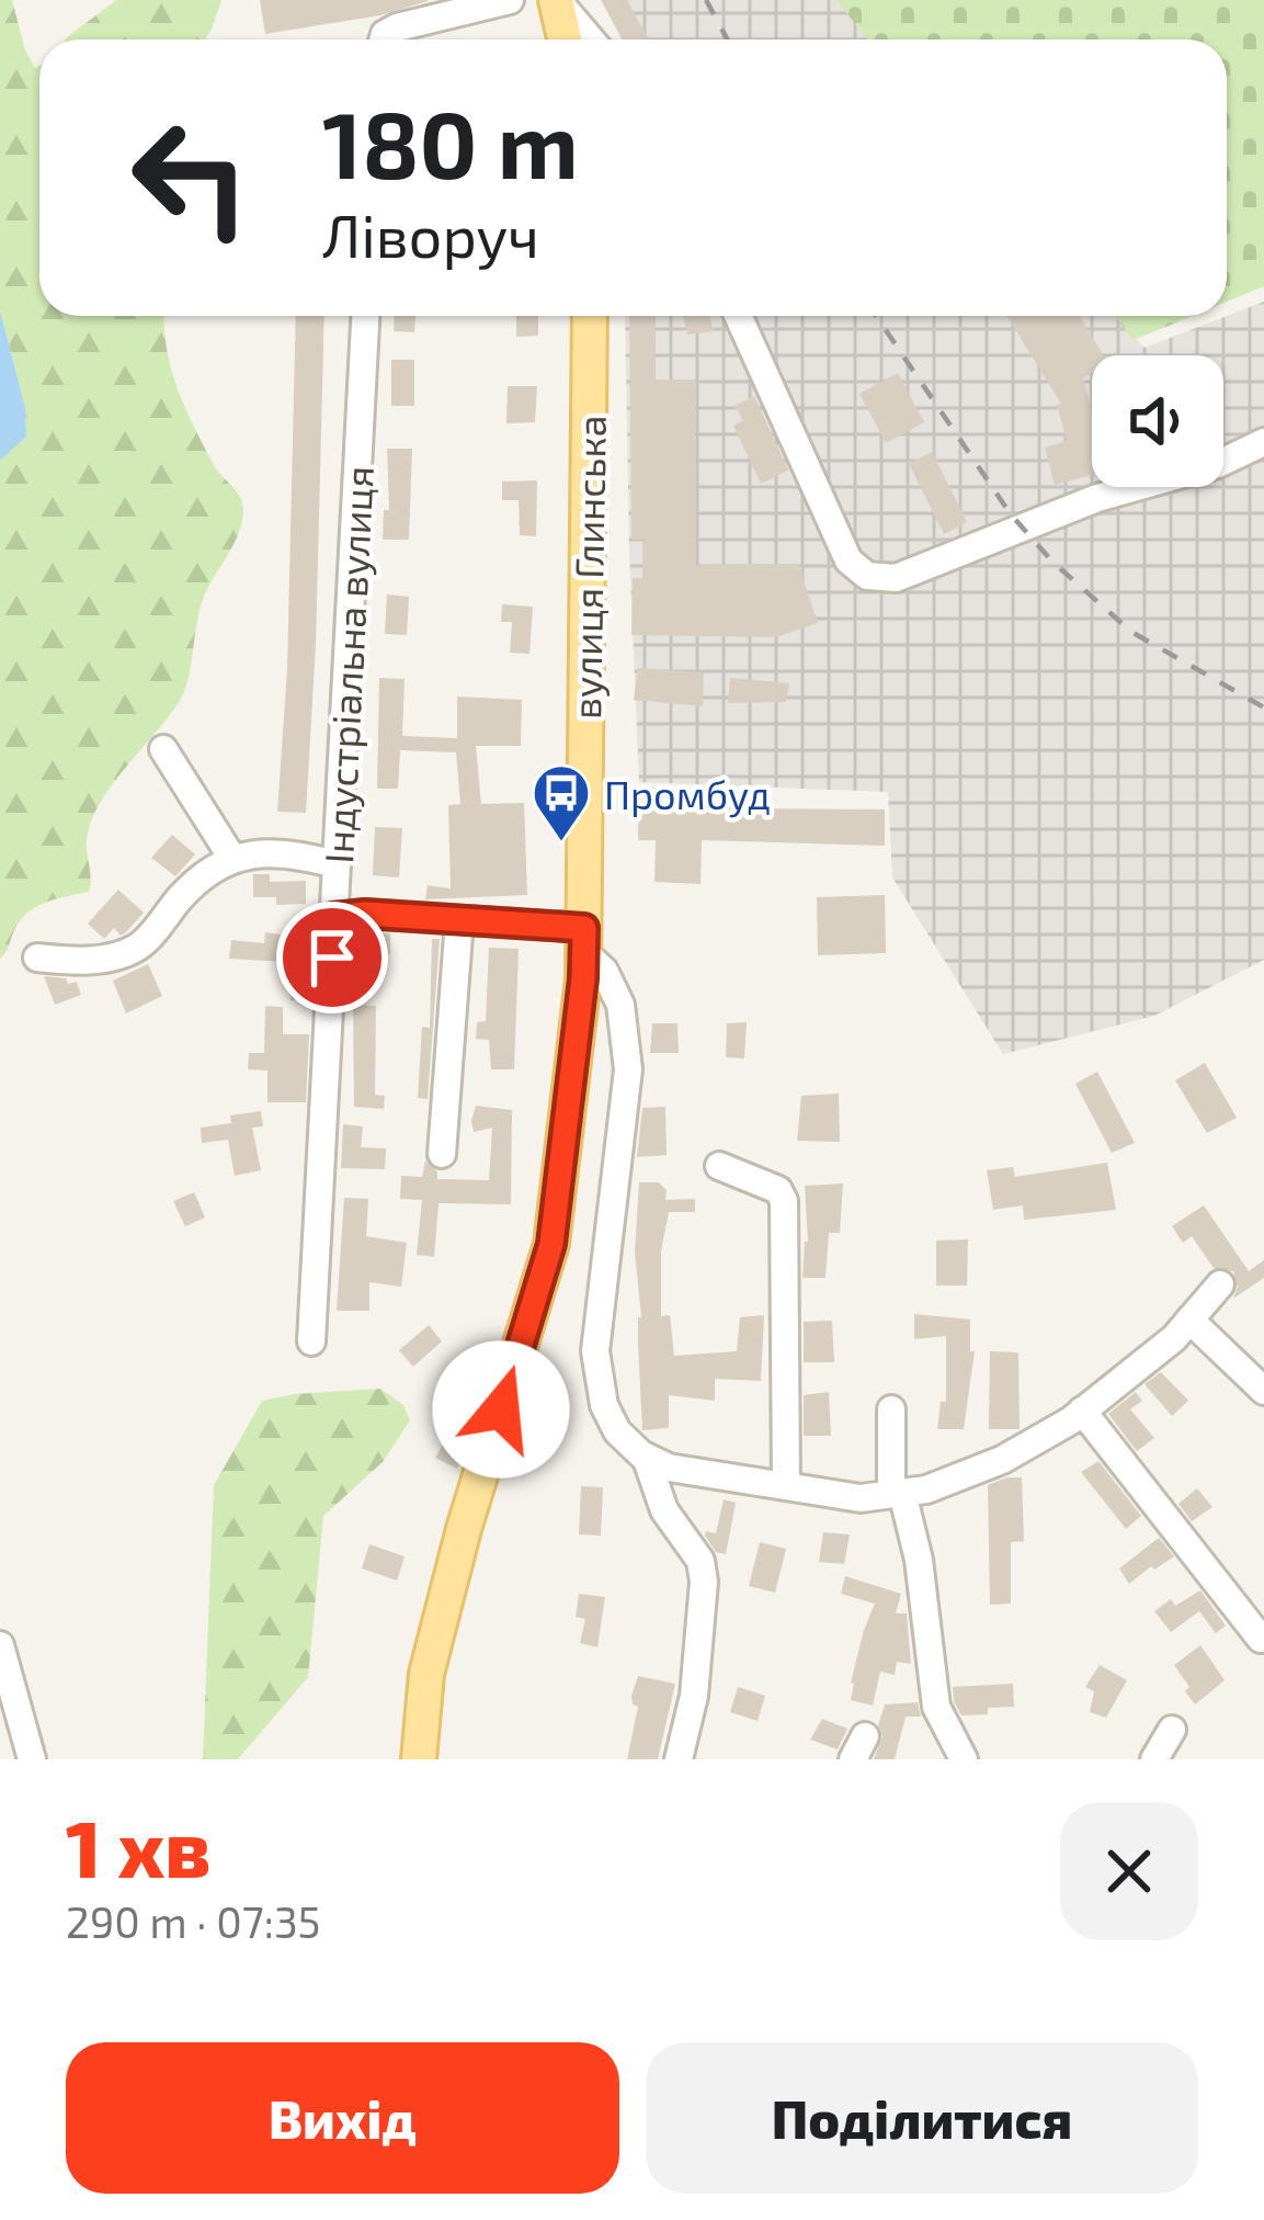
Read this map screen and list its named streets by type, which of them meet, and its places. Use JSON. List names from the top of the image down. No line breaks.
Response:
{"streets":{"main road":["вулиця Глинська"],"street":["Індустріальна вулиця"]},"places":{"bus stop":["Промбуд"]},"page":{"turn":["180 m","Ліворуч"],"heading":["1 хв","290 m · 07:35"],"buttons":["Вихід","Поділитися"]}}
